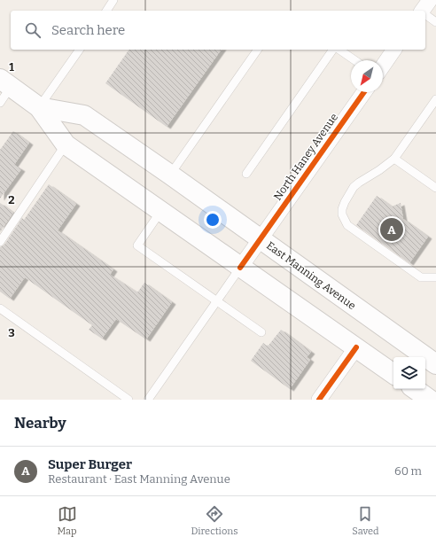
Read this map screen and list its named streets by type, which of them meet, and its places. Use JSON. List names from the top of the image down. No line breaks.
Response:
{"streets":{"main road":["East Manning Avenue"],"street":["North Haney Avenue"]},"crossings":[["North Haney Avenue","East Manning Avenue"]],"north":"bottom left","page":{"search":"Search here","pins":"A","heading":"Nearby","list":[{"mark":"A","name":"Super Burger","note":"Restaurant · East Manning Avenue","value":"60 m"}],"nav":["Map","Directions","Saved"]},"grid":{"rows":["1","2","3"]}}
